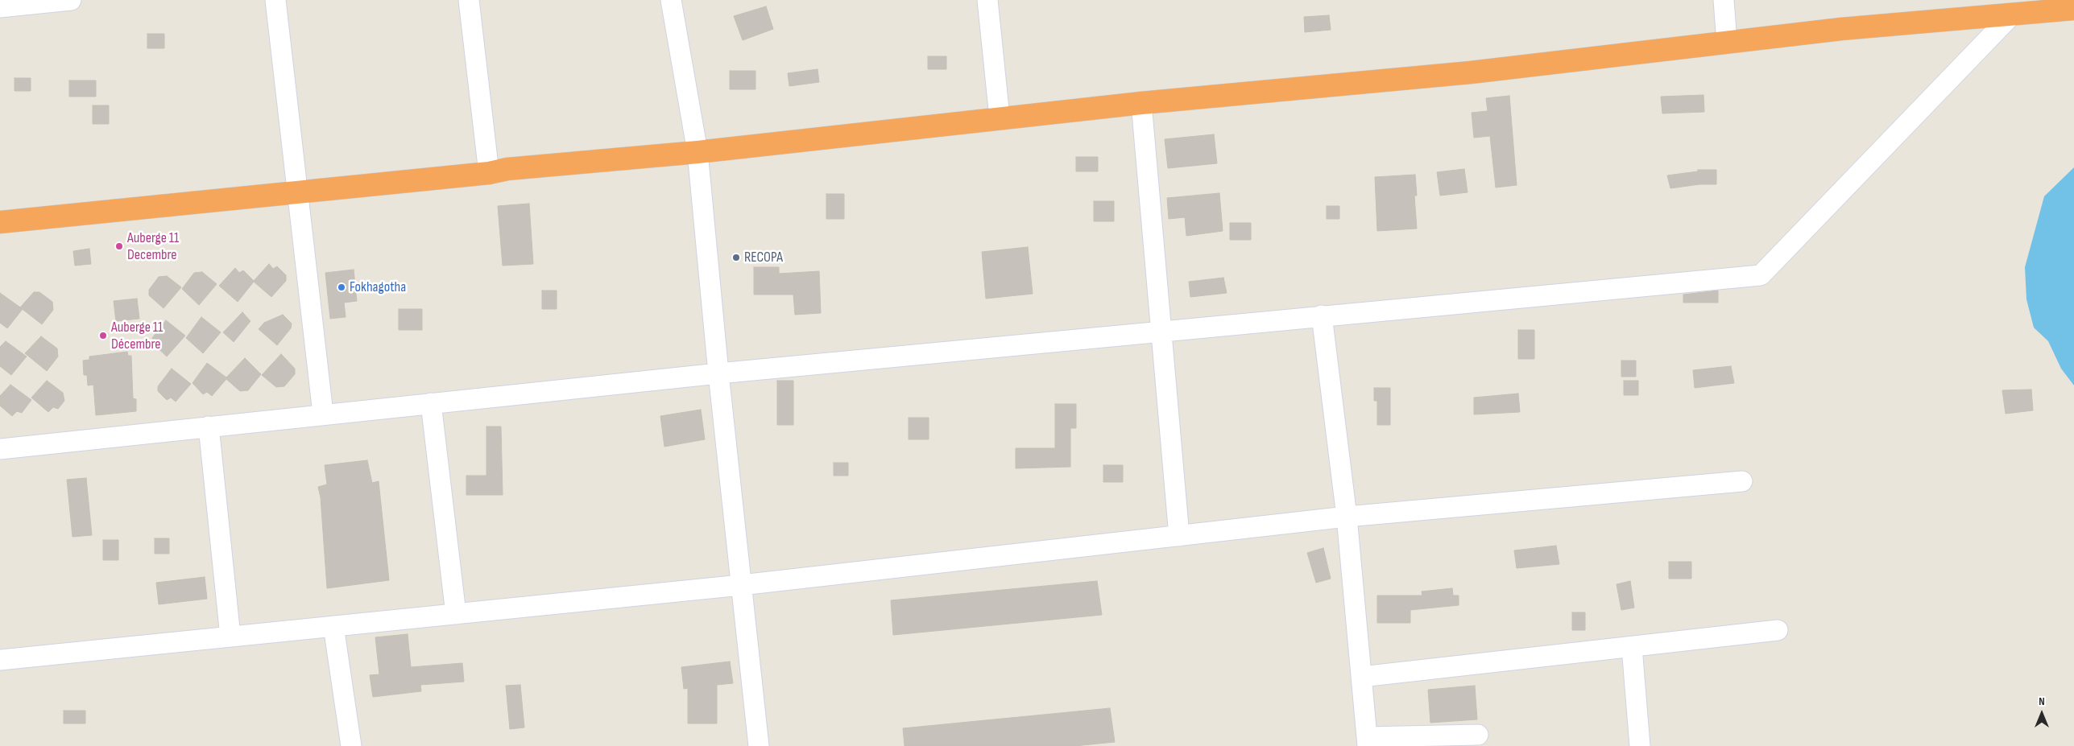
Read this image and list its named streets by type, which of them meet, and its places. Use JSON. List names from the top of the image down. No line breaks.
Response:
{"places":["Auberge 11 Decembre","RECOPA","Fokhagotha","Auberge 11 Décembre"],"north":"top"}
